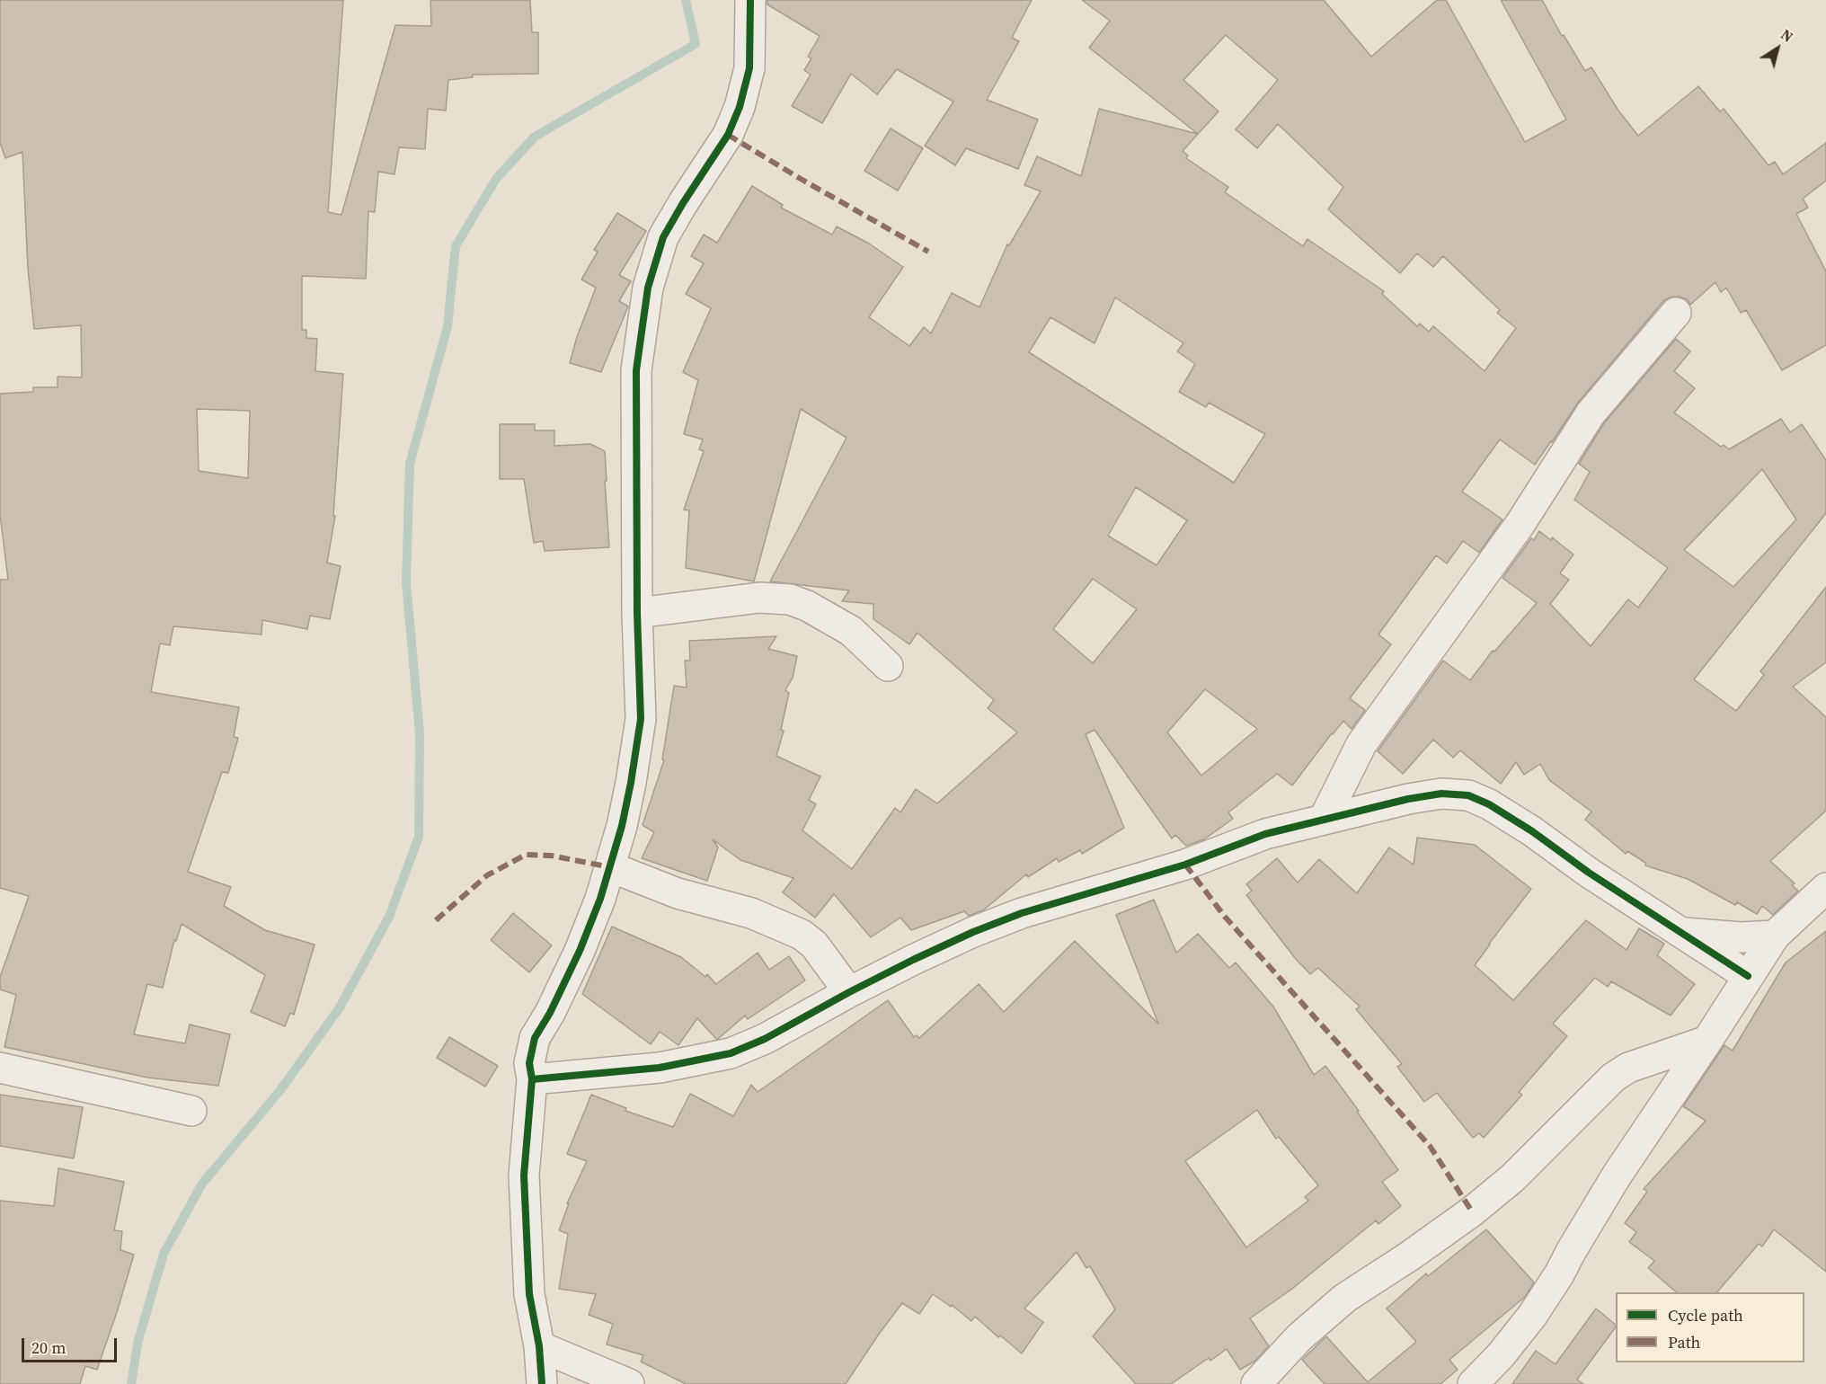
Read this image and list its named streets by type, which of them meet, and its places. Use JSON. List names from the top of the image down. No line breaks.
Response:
{"legend":["Cycle path","Path"],"scale_bar":"20 m","north":"top right"}
